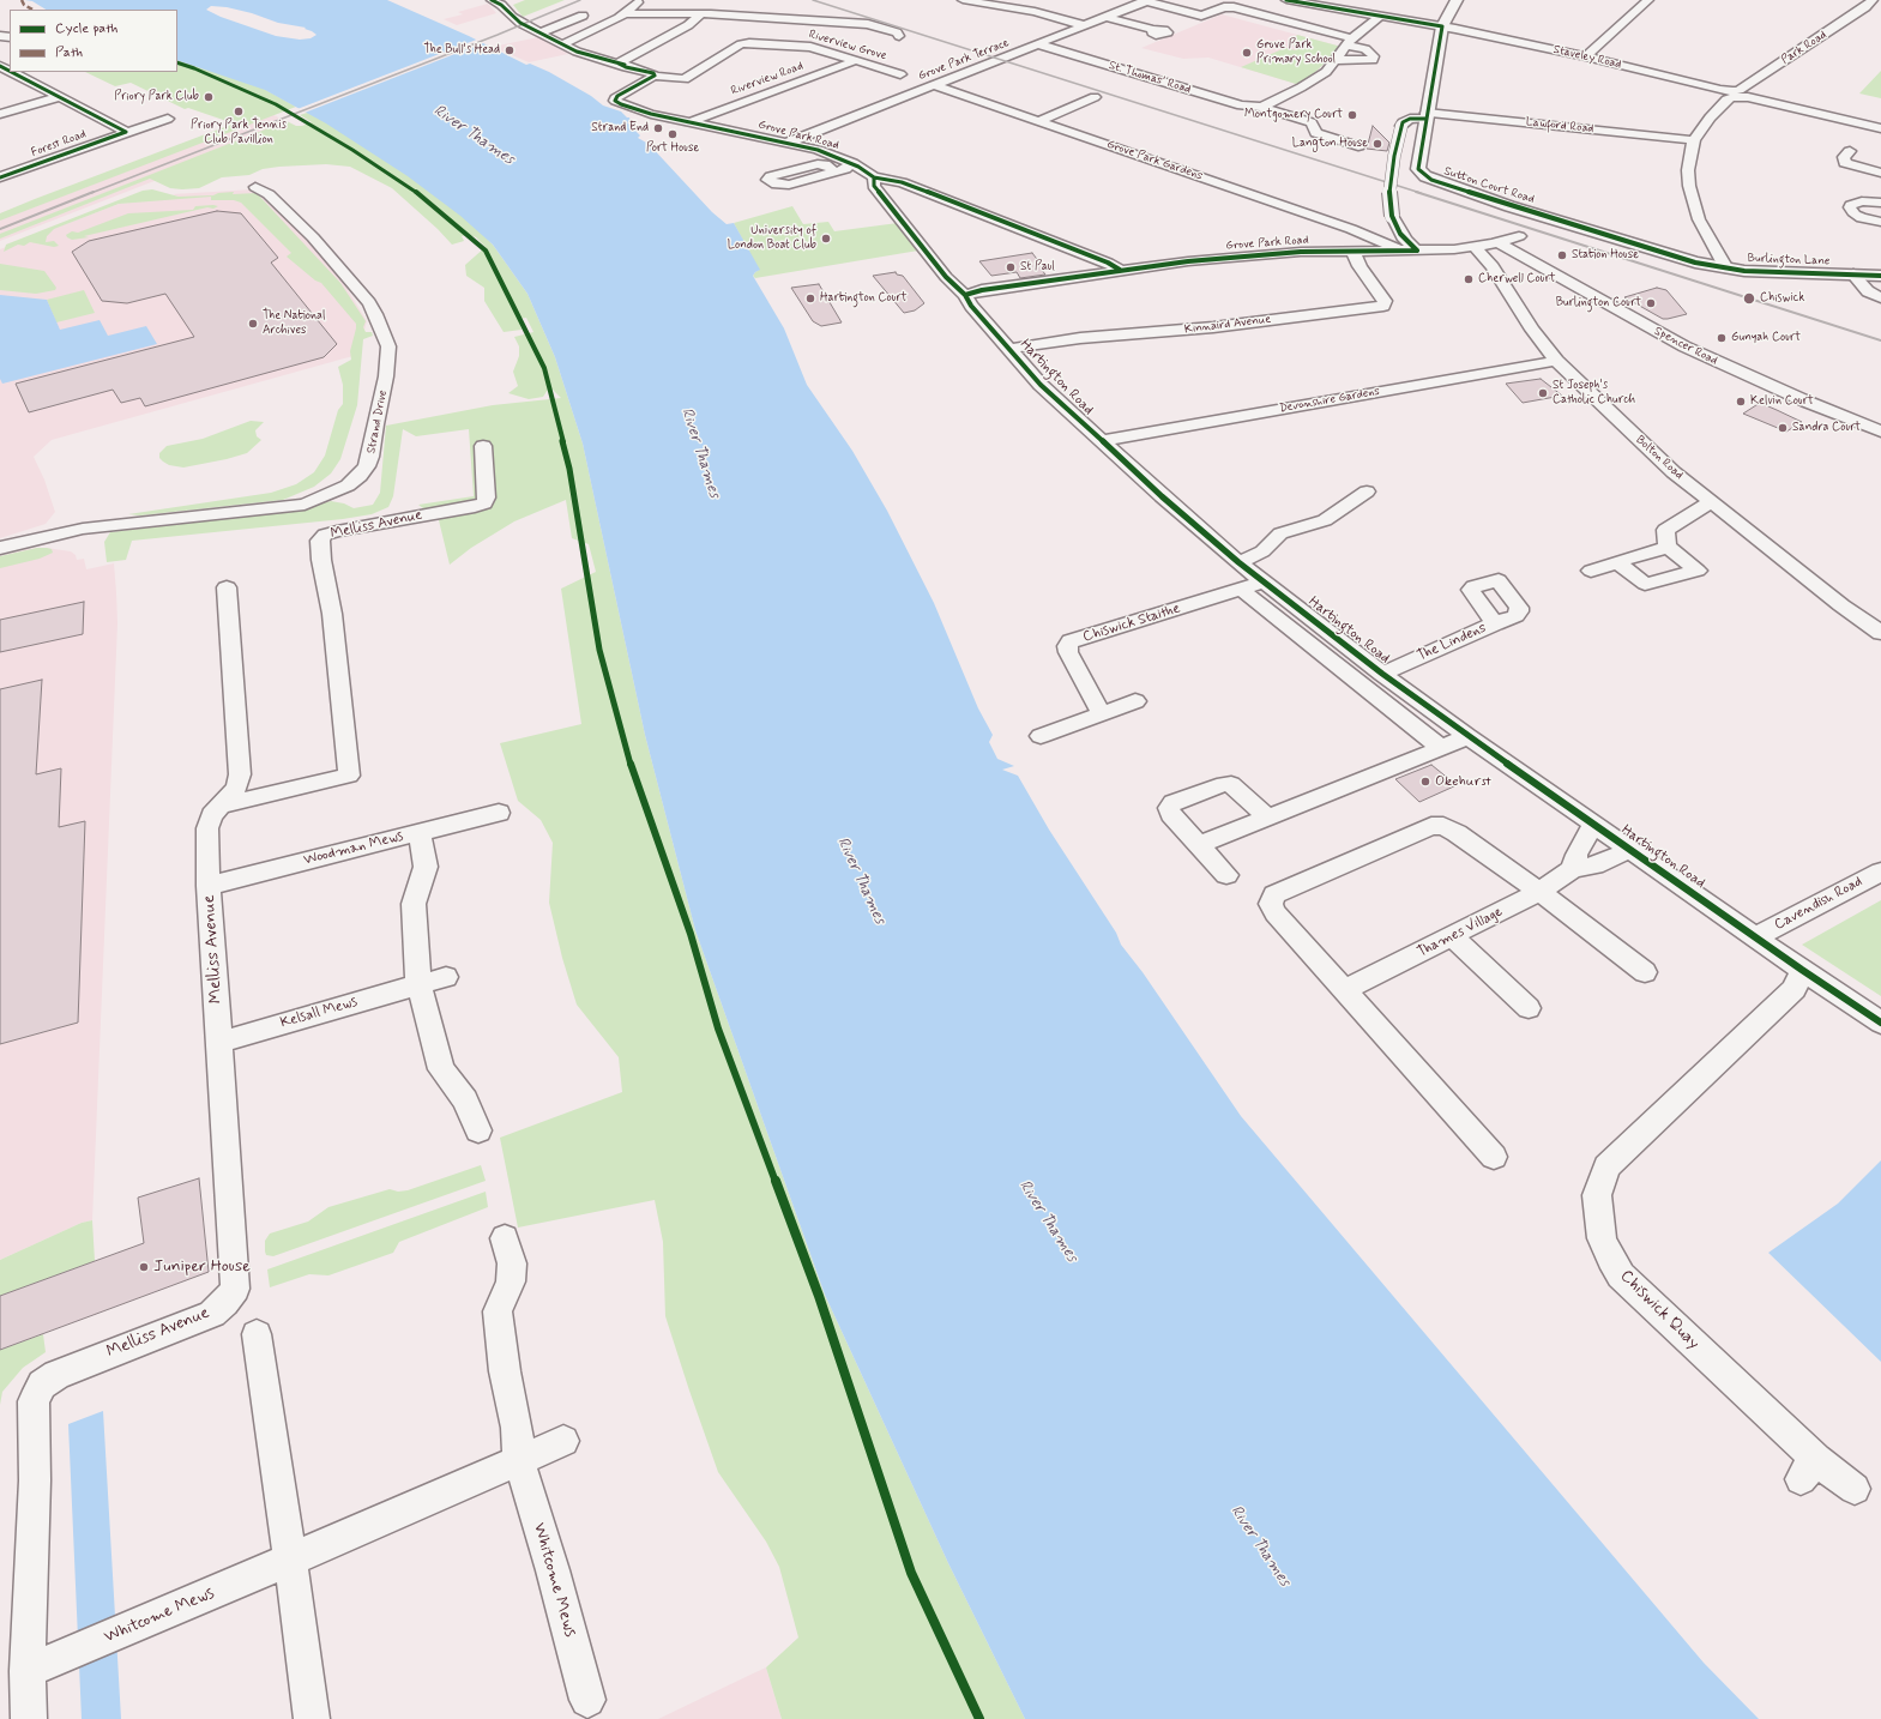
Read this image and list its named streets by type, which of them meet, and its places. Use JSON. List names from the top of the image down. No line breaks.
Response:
{"streets":{"street":["Riverview Grove","Park Road","Staveley Road","Grove Park Terrace","St. Thomas' Road","Riverview Road","Lawford Road","Grove Park Road","Forest Road","Grove Park Gardens","Sutton Court Road","Burlington Lane","Kinnaird Avenue","Spencer Road","Hartington Road","Devonshire Gardens","Strand Drive","Bolton Road","Melliss Avenue","Chiswick Staithe","The Lindens","Woodman Mews","Cavendish Road","Thames Village","Kelsall Mews","Chiswick Quay","Whitcome Mews"]},"crossings":[["Riverview Grove","Riverview Road"],["Riverview Grove","Grove Park Road"],["Park Road","Staveley Road"],["Park Road","Lawford Road"],["Park Road","Burlington Lane"],["Staveley Road","Sutton Court Road"],["Grove Park Terrace","St. Thomas' Road"],["Grove Park Terrace","Grove Park Road"],["Grove Park Terrace","Grove Park Gardens"],["Riverview Road","Grove Park Road"],["Lawford Road","Grove Park Gardens"],["Lawford Road","Sutton Court Road"],["Grove Park Road","Grove Park Gardens"],["Grove Park Road","Kinnaird Avenue"],["Grove Park Road","Spencer Road"],["Grove Park Road","Hartington Road"],["Grove Park Road","Bolton Road"],["Sutton Court Road","Burlington Lane"],["Kinnaird Avenue","Hartington Road"],["Hartington Road","Devonshire Gardens"],["Hartington Road","Chiswick Staithe"],["Hartington Road","The Lindens"],["Hartington Road","Cavendish Road"],["Hartington Road","Thames Village"],["Hartington Road","Chiswick Quay"],["Devonshire Gardens","Bolton Road"],["Melliss Avenue","Woodman Mews"],["Melliss Avenue","Kelsall Mews"],["Melliss Avenue","Whitcome Mews"]],"water":["River Thames"],"places":["The Bull's Head","Grove Park Primary School","Priory Park Club","Priory Park Tennis Club Pavillion","Montgomery Court","Strand End","Port House","Langton House","University of London Boat Club","Station House","St Paul","Cherwell Court","Hartington Court","Chiswick","Burlington Court","The National Archives","Gunyah Court","St Joseph's Catholic Church","Kelvin Court","Sandra Court","Okehurst","Juniper House"],"legend":["Cycle path","Path"]}
